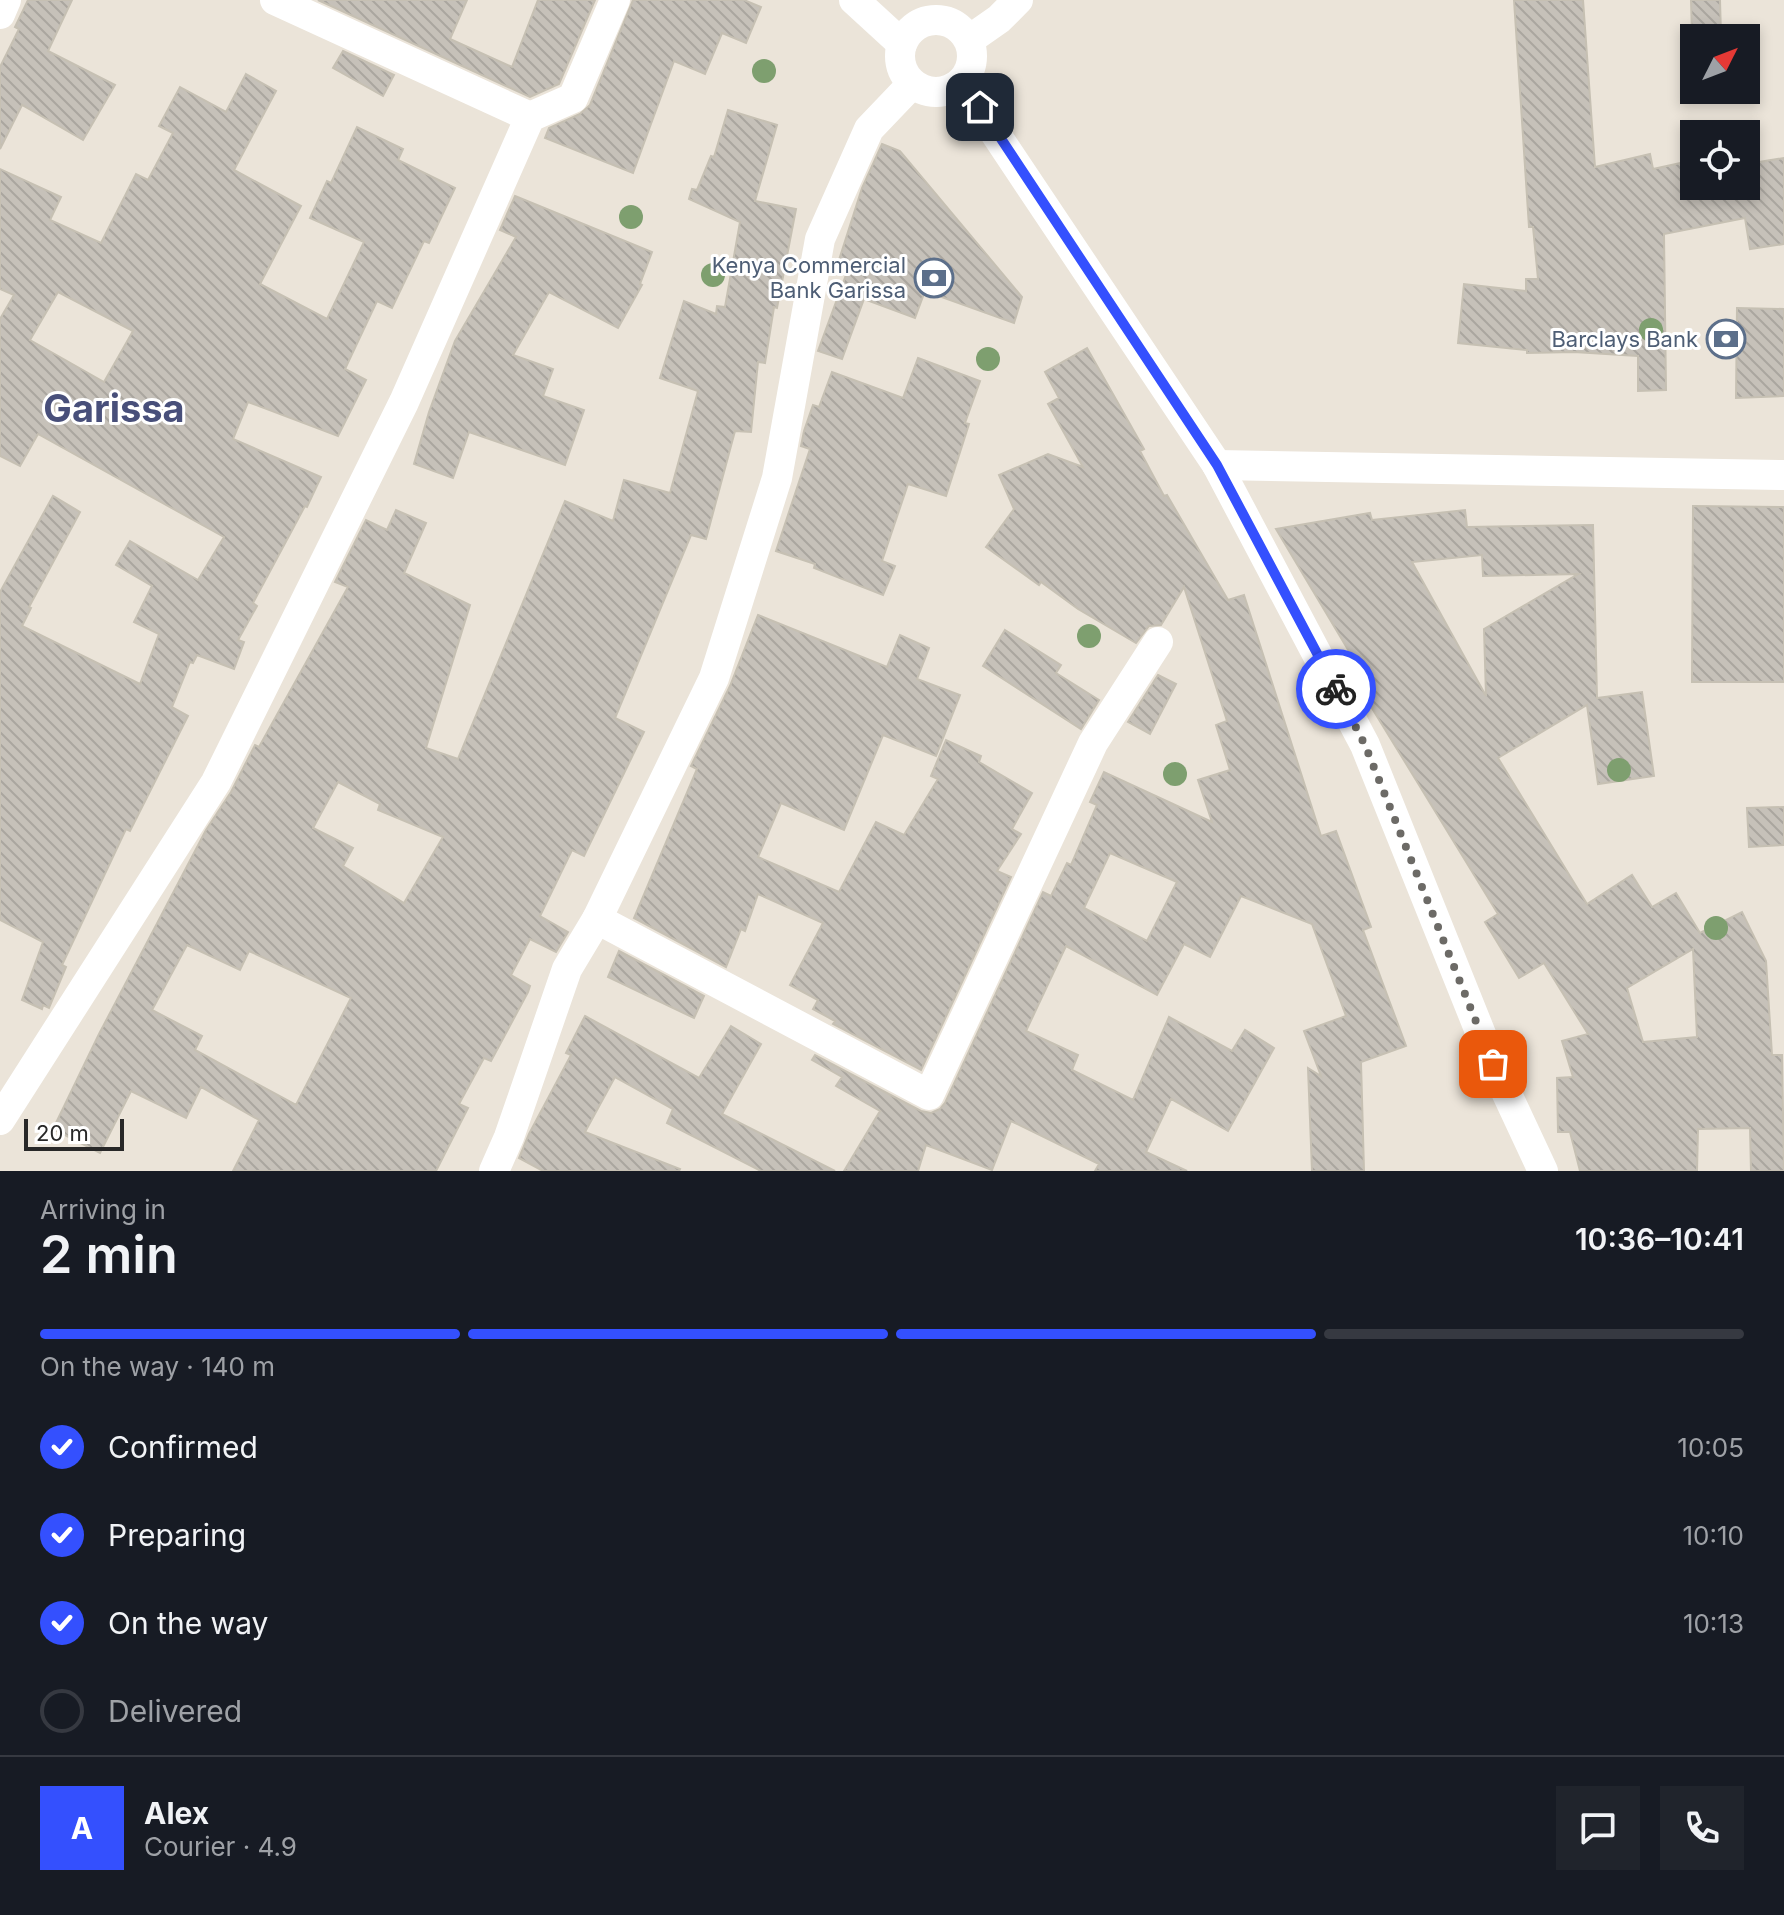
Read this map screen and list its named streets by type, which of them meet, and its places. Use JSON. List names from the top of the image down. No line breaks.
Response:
{"districts":["Garissa"],"places":{"bank":["Kenya Commercial Bank Garissa","Barclays Bank"]},"scale_bar":"20 m","north":"top right","page":{"scale":"20 m","heading":["2 min","Arriving in","10:36–10:41"],"panel":["Alex","Courier · 4.9"],"bar":"On the way · 140 m","list":[["Confirmed","10:05"],["Preparing","10:10"],["On the way","10:13"],"Delivered"],"round":"A"}}
